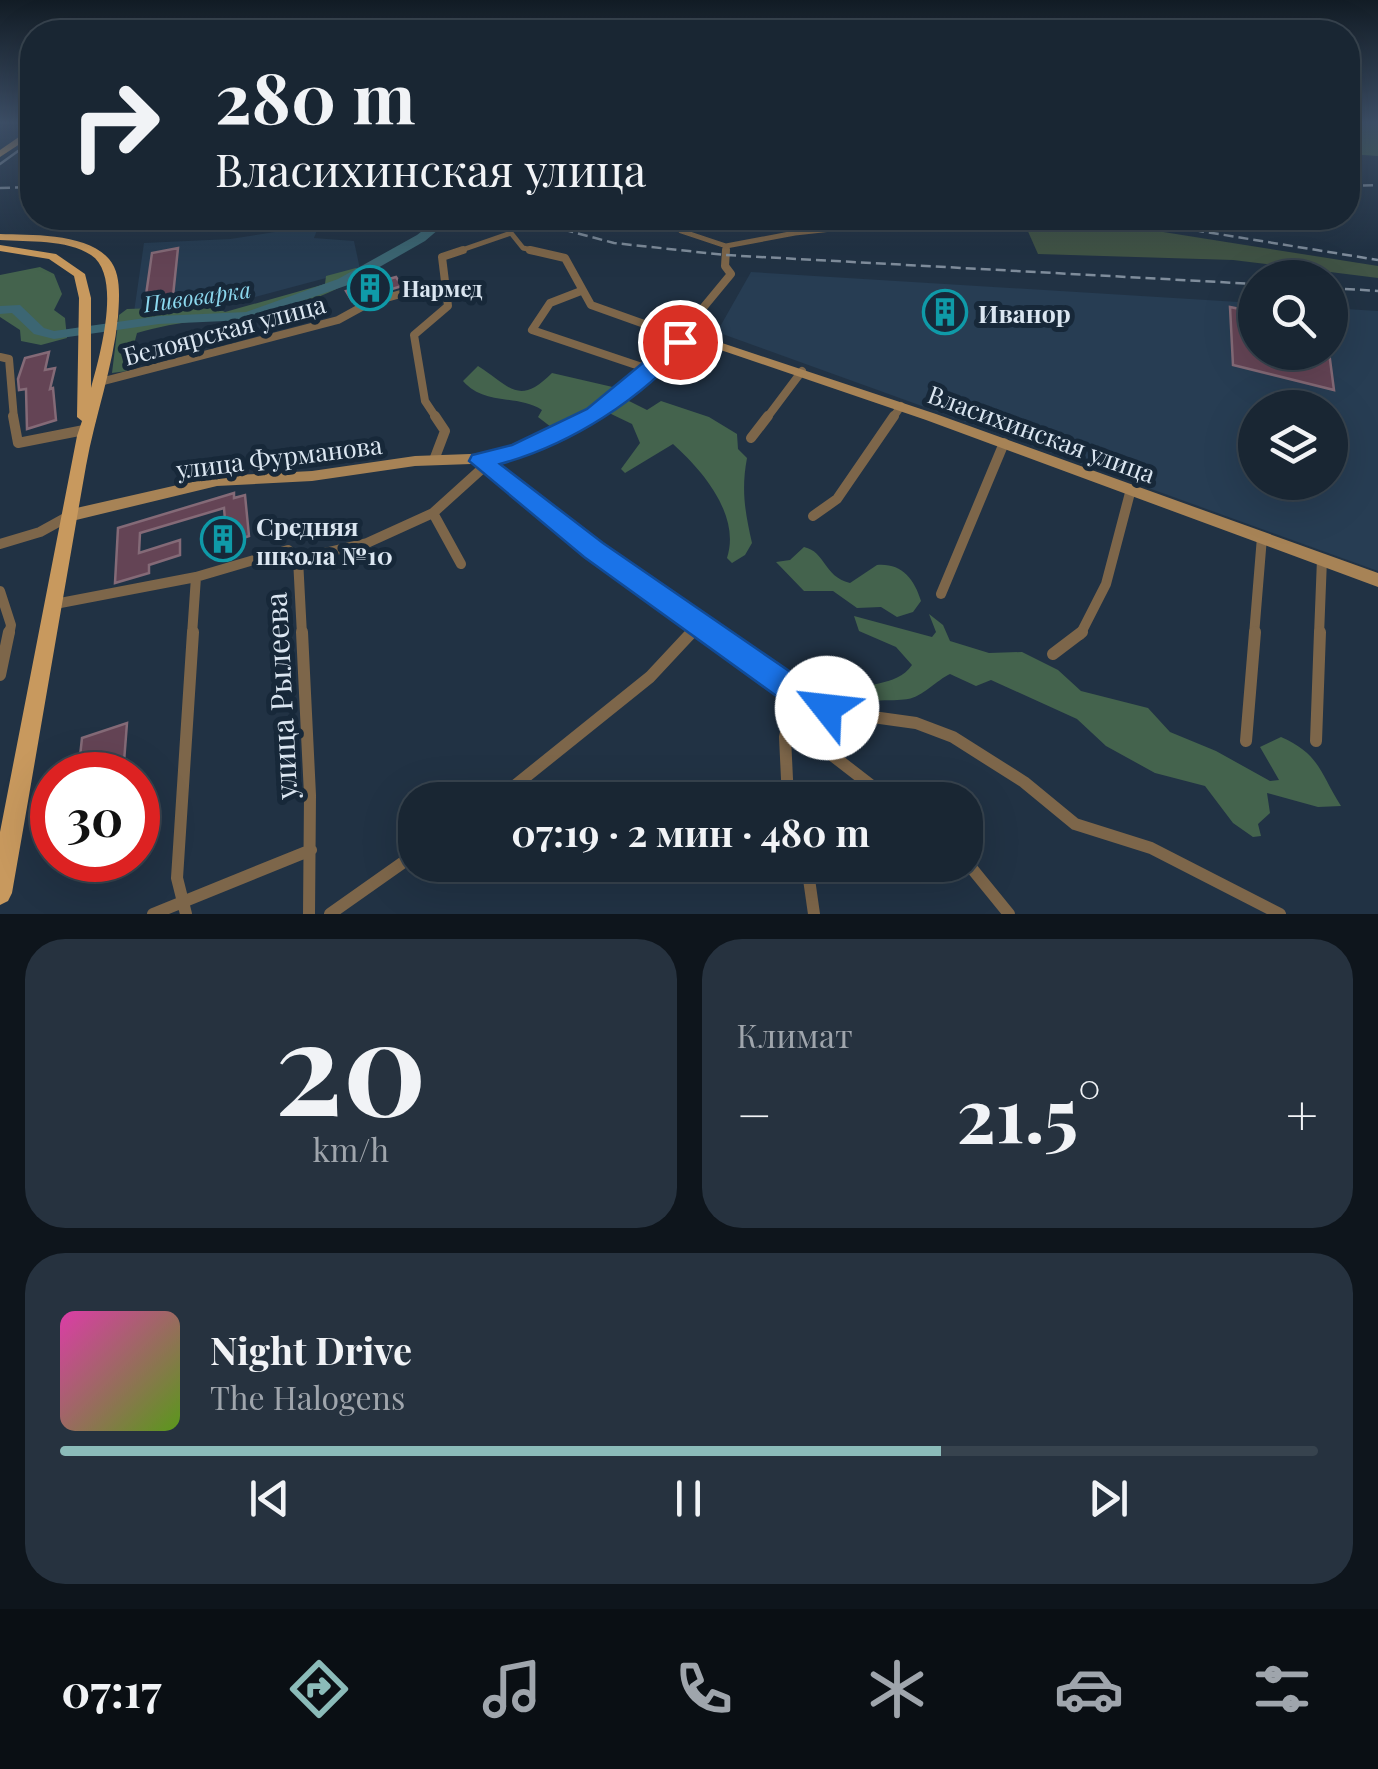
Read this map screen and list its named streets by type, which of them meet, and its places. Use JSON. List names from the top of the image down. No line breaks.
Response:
{"streets":{"street":["Белоярская улица","Власихинская улица","улица Фурманова","улица Рылеева"]},"crossings":[["Власихинская улица","улица Фурманова"],["улица Фурманова","улица Рылеева"]],"water":["Пивоварка"],"places":{"building":["Нармед","Иванор","Средняя школа №10"]},"page":{"turn":["280 m","Власихинская улица"],"limit":"30","trip":"07:19 · 2 мин · 480 m","tile":[["20","km/h"],"Климат"],"heat":["−","21.5°","+"],"song":["Night Drive","The Halogens"],"tabs":"07:17"}}
